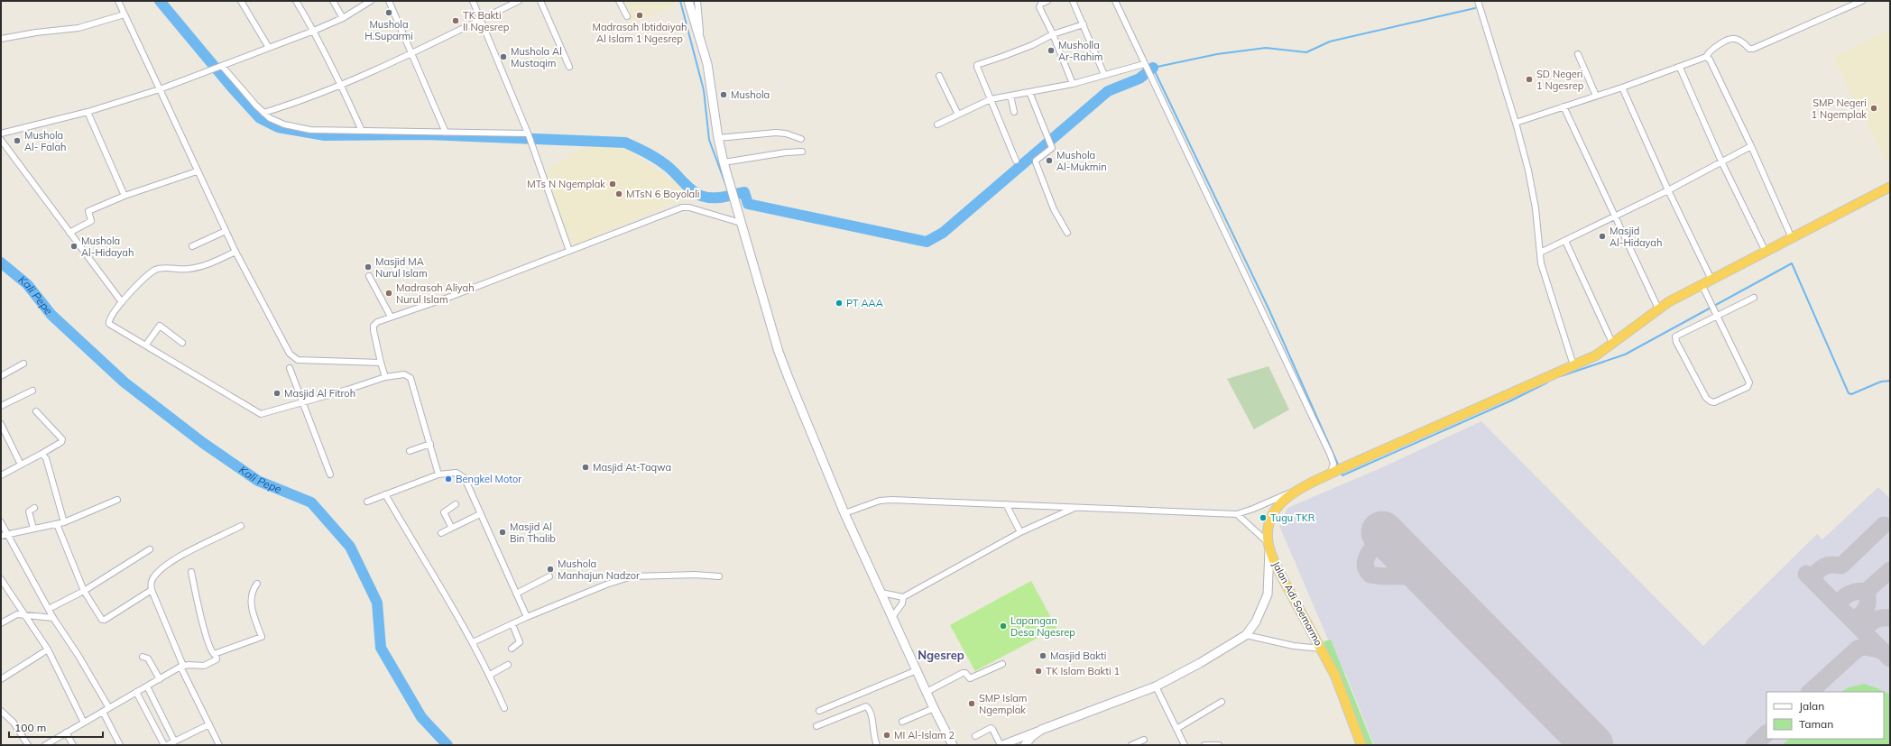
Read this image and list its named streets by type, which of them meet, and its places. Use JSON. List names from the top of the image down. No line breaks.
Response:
{"streets":{"highway":["Jalan Adi Soemarmo"]},"districts":["Ngesrep"],"water":["Kali Pepe"],"places":["Mushola H.Suparmi","Madrasah Ibtidaiyah Al Islam 1 Ngesrep","TK Bakti II Ngesrep","Musholla Ar-Rahim","Mushola Al Mustaqim","SD Negeri 1 Ngesrep","Mushola","SMP Negeri 1 Ngemplak","Mushola Al- Falah","Mushola Al-Mukmin","MTs N Ngemplak","MTsN 6 Boyolali","Masjid Al-Hidayah","Mushola Al-Hidayah","Masjid MA Nurul Islam","Madrasah Aliyah Nurul Islam","PT AAA","Masjid Al Fitroh","Masjid At-Taqwa","Bengkel Motor","Tugu TKR","Masjid Al Bin Thalib","Mushola Manhajun Nadzor","Lapangan Desa Ngesrep","Masjid Bakti","TK Islam Bakti 1","SMP Islam Ngemplak","MI Al-Islam 2"],"legend":["Jalan","Taman"],"scale_bar":"100 m"}
